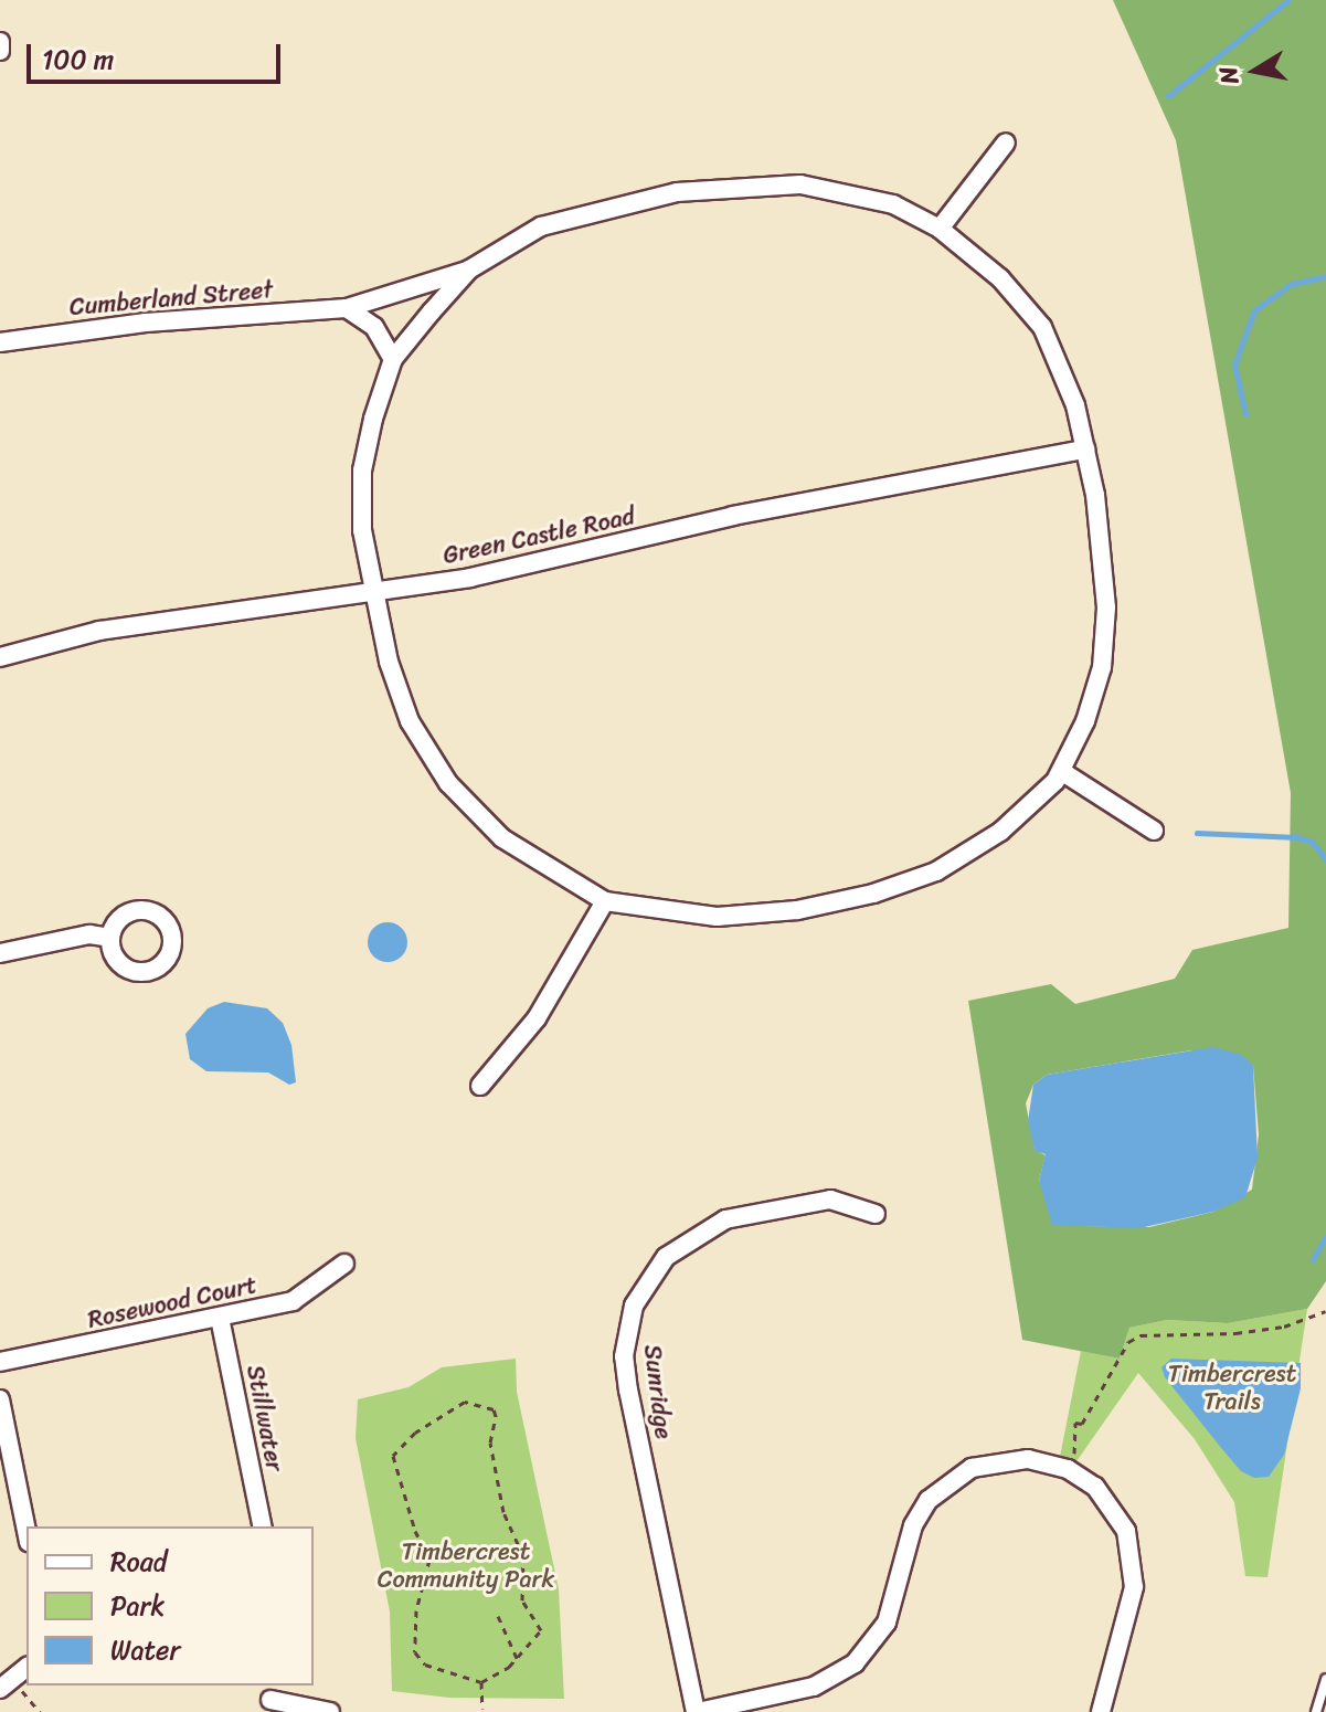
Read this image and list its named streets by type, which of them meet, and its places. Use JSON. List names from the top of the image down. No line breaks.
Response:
{"streets":{"street":["Cumberland Street","Green Castle Road","Rosewood Court","Sunridge","Stillwater"]},"crossings":[["Rosewood Court","Stillwater"]],"parks":["Timbercrest Trails","Timbercrest Community Park"],"legend":["Road","Park","Water"],"scale_bar":"100 m","north":"left"}
